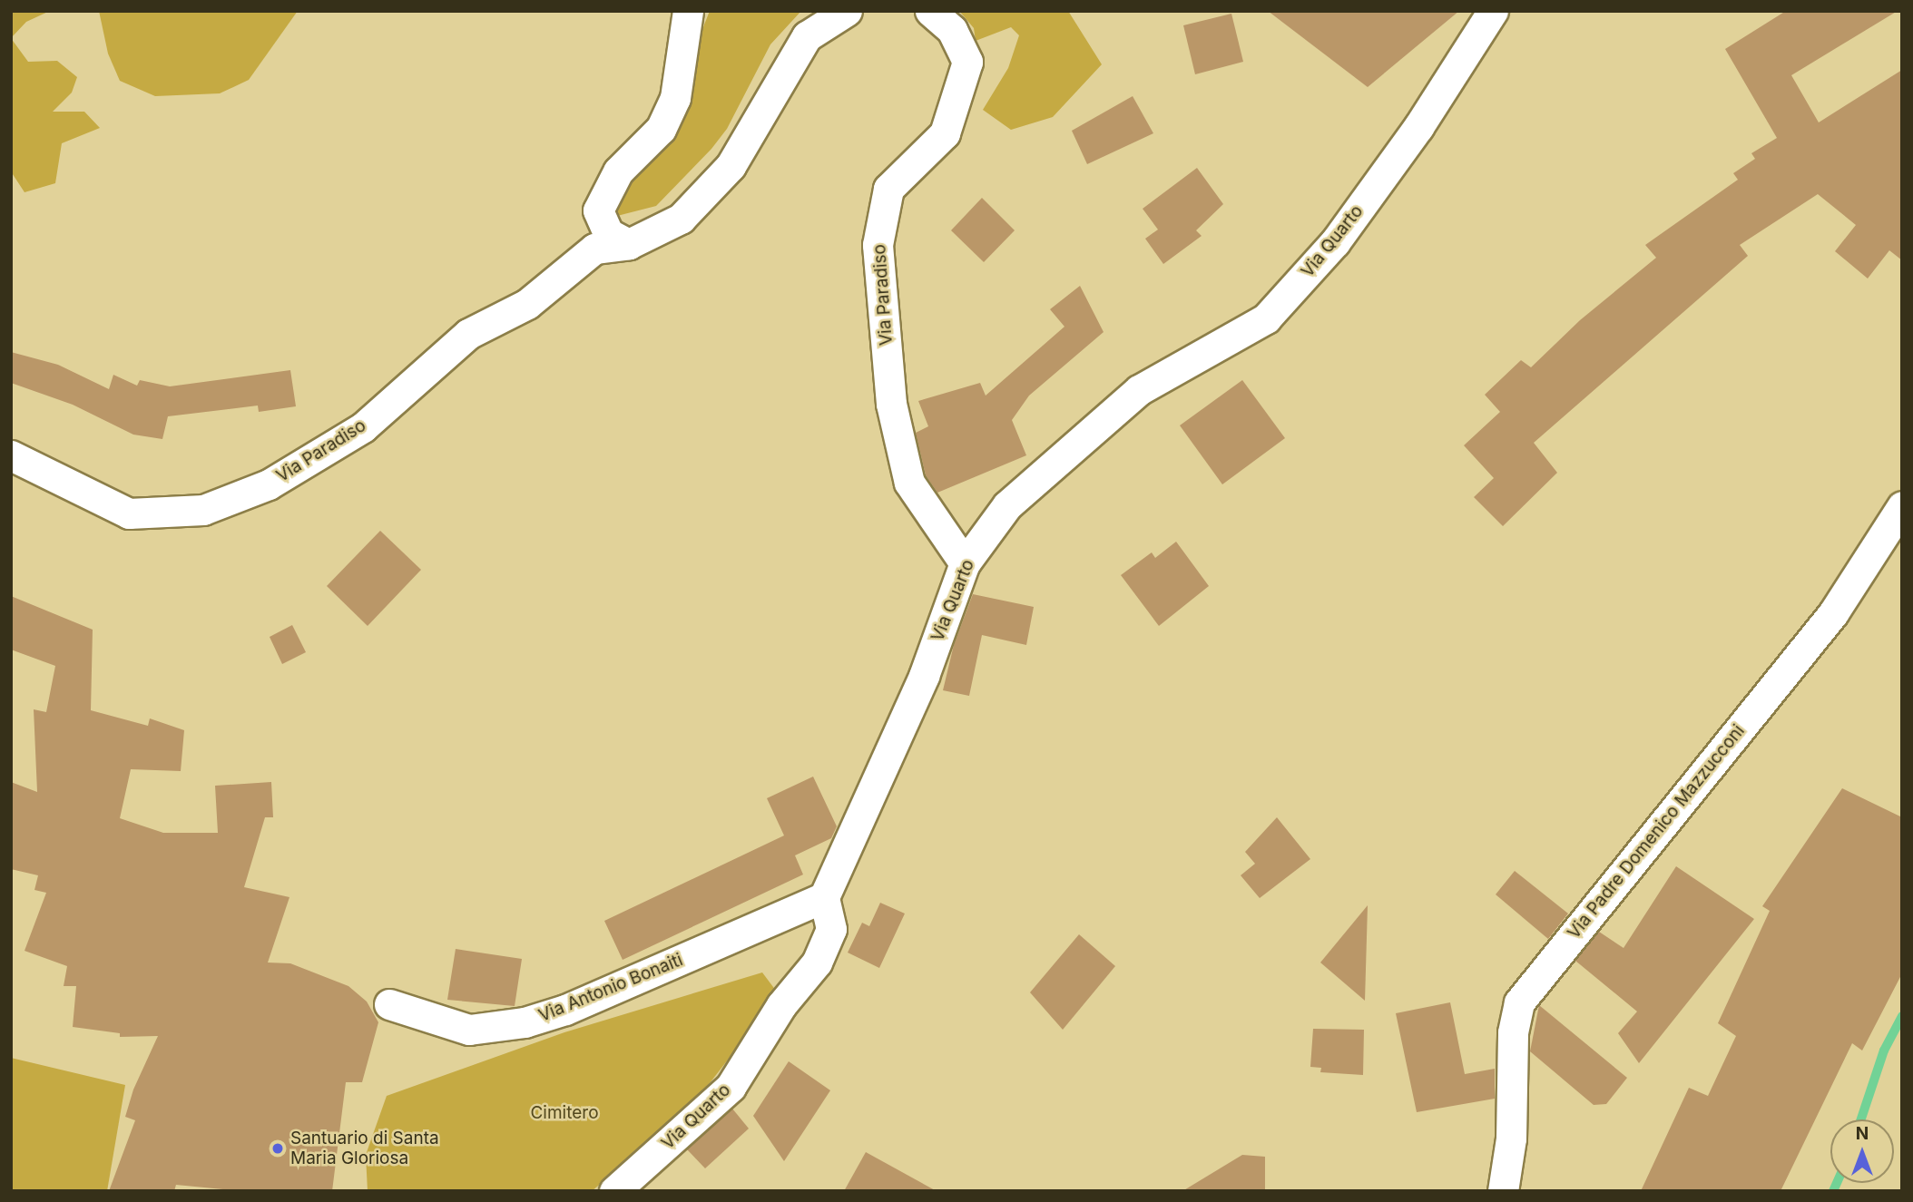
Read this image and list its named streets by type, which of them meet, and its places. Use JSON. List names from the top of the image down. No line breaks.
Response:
{"streets":{"street":["Via Quarto","Via Paradiso","Via Padre Domenico Mazzucconi","Via Antonio Bonaiti"]},"crossings":[["Via Quarto","Via Paradiso"],["Via Quarto","Via Antonio Bonaiti"]],"parks":["Cimitero"],"places":["Santuario di Santa Maria Gloriosa"],"north":"top"}
